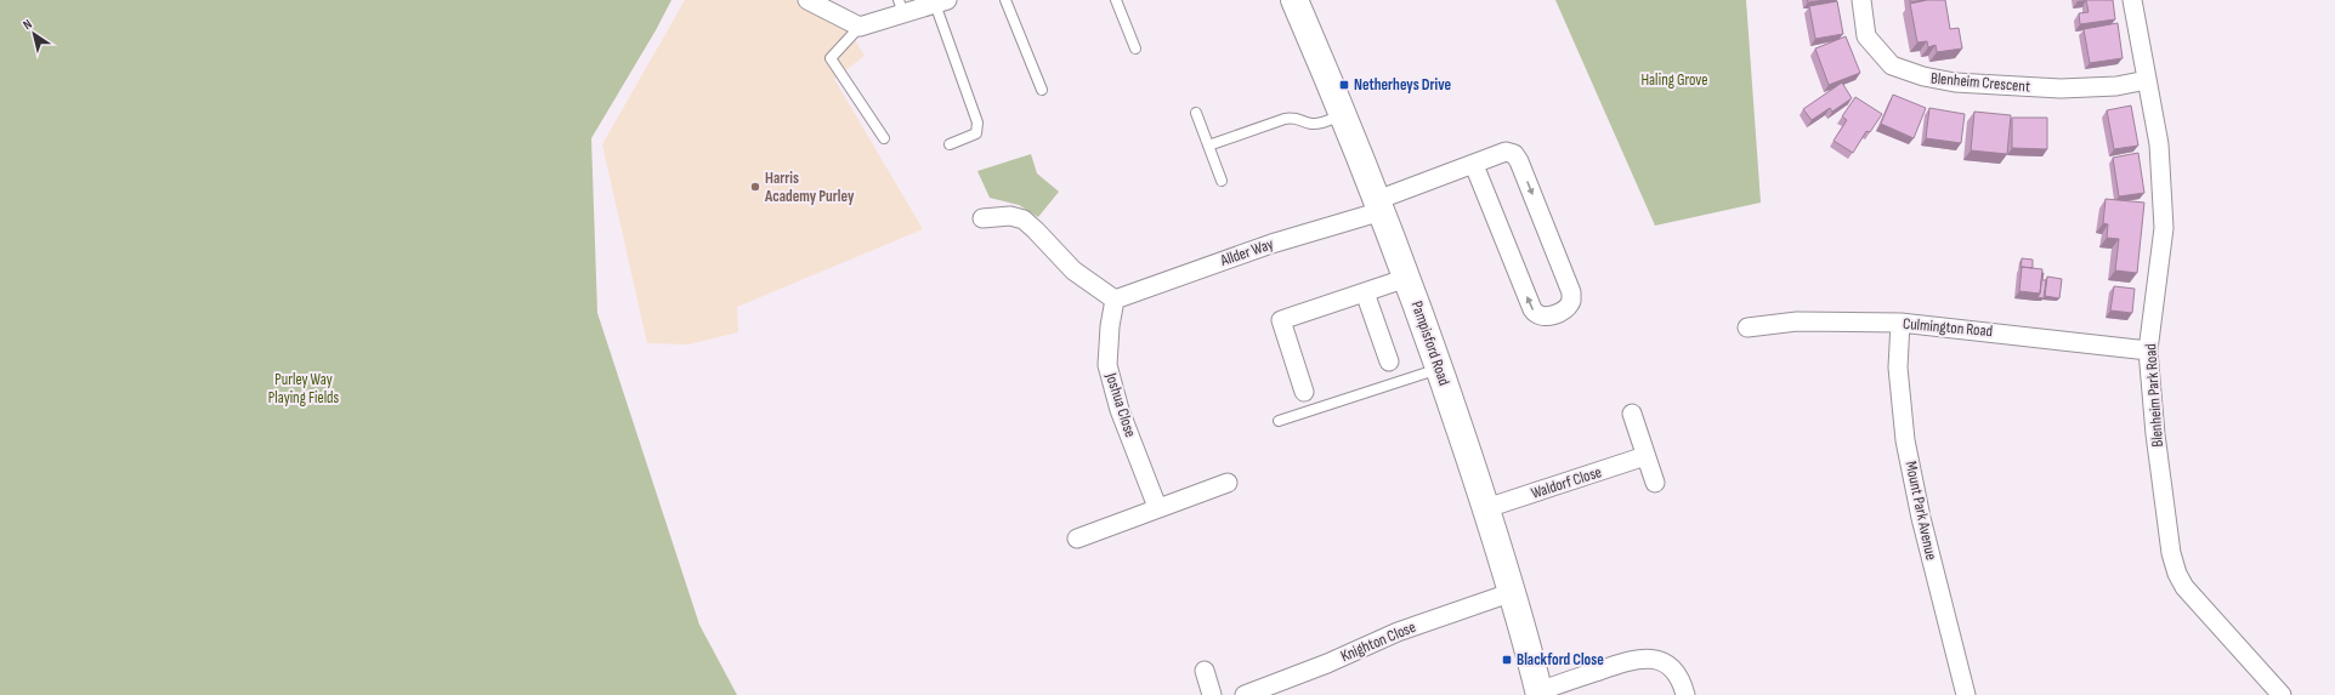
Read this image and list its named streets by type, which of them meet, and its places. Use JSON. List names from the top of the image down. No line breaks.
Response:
{"streets":{"street":["Blenheim Crescent","Allder Way","Culmington Road","Pampisford Road","Blenheim Park Road","Joshua Close","Waldorf Close","Mount Park Avenue","Knighton Close"]},"crossings":[["Blenheim Crescent","Blenheim Park Road"],["Allder Way","Pampisford Road"],["Allder Way","Joshua Close"],["Culmington Road","Blenheim Park Road"],["Culmington Road","Mount Park Avenue"],["Pampisford Road","Waldorf Close"],["Pampisford Road","Knighton Close"]],"parks":["Haling Grove","Purley Way Playing Fields"],"places":{"transit":["Netherheys Drive","Blackford Close"],"other":["Harris Academy Purley"]},"north":"top left"}
